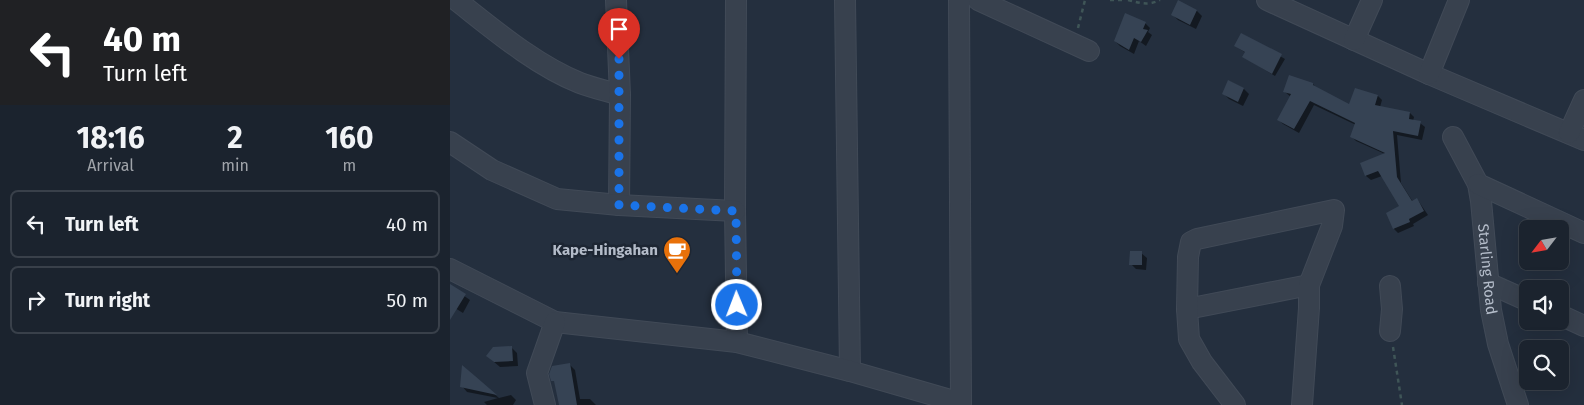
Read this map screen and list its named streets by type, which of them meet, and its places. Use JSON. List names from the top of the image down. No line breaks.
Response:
{"streets":{"street":["Starling Road"]},"places":{"cafe":["Kape-Hingahan"]},"north":"bottom left","page":{"turn":["40 m","Turn left"],"eta":["18:16","Arrival","2","min","160","m"],"list":[{"name":"Turn left","value":"40 m"},{"name":"Turn right","value":"50 m"}]}}
